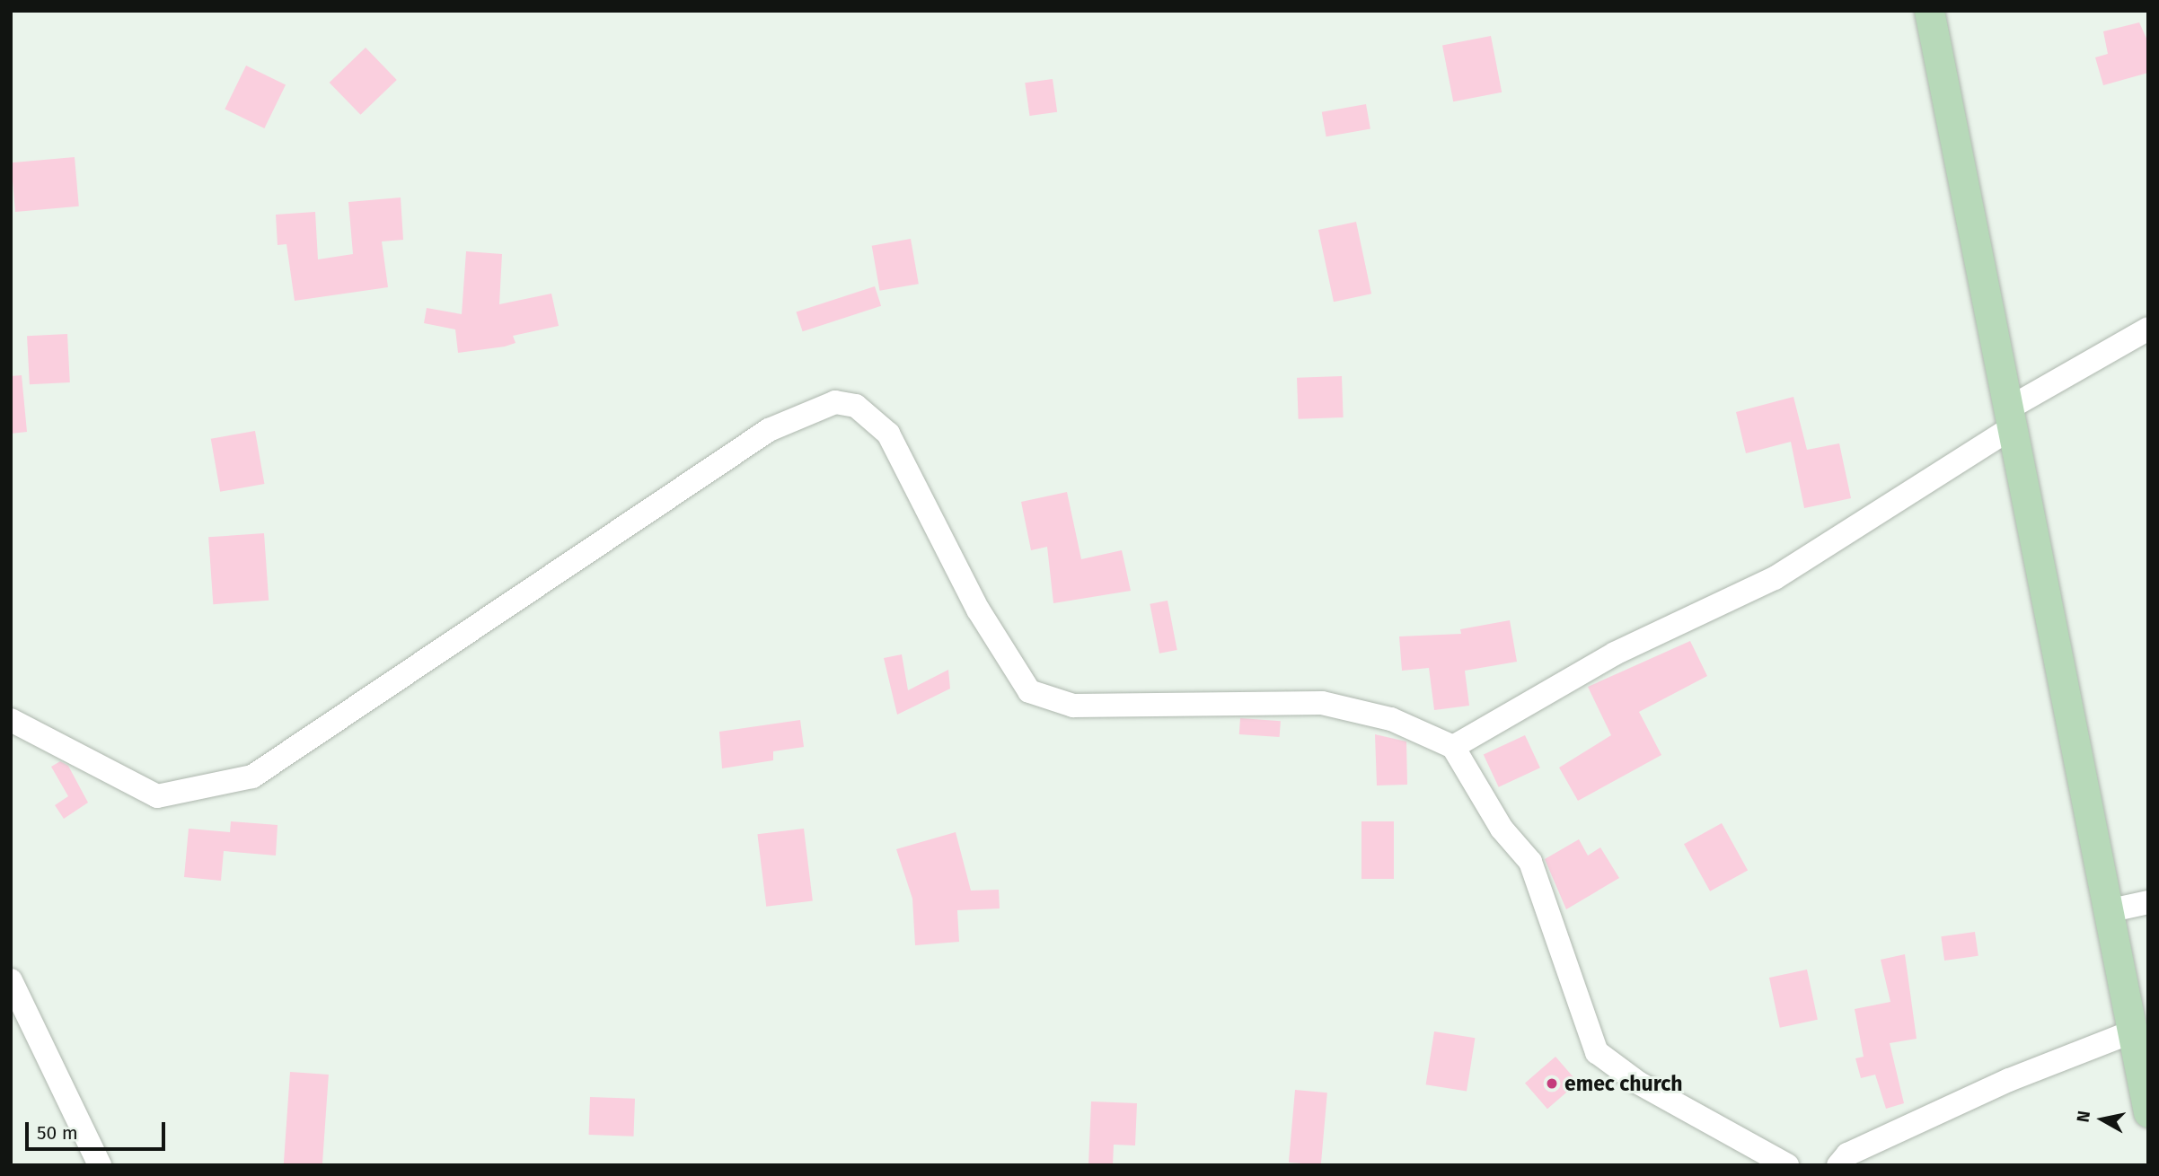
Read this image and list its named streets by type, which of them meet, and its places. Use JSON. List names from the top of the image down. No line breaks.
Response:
{"places":["emec church"],"scale_bar":"50 m","north":"left"}
